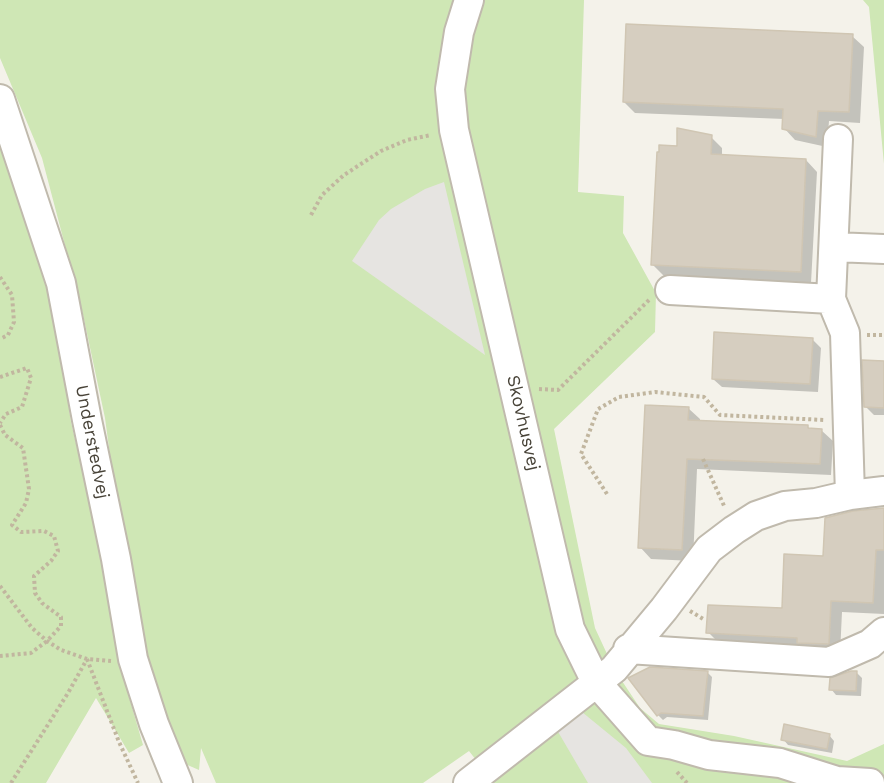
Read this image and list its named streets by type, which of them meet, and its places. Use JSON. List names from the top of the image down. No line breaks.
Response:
{"streets":{"street":["Skovhusvej","Understedvej"]}}
